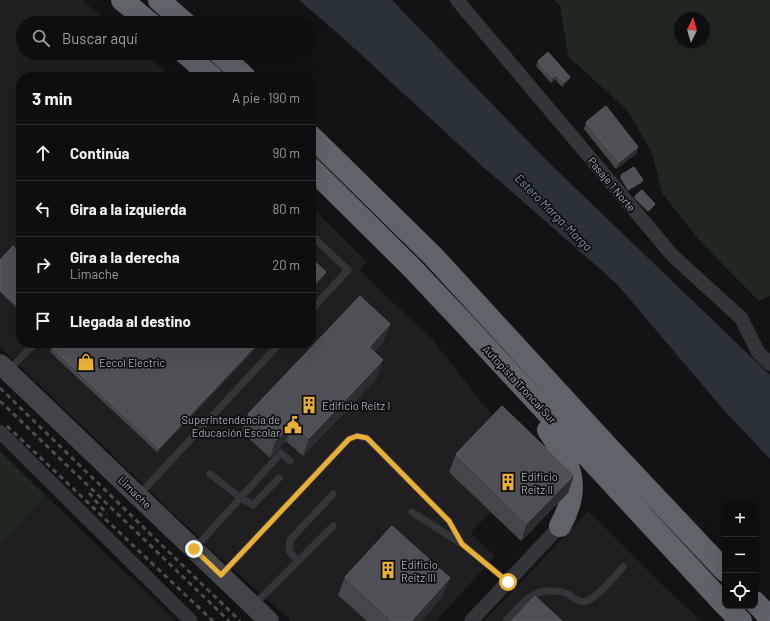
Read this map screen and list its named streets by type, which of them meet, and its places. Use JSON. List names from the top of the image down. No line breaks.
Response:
{"streets":{"highway":["Autopista Troncal Sur"],"main road":["Limache"],"street":["Pasaje 1 Norte"]},"water":["Estero Marga-Marga"],"places":{"shop":["Eecol Electric"],"building":["Edificio Reitz I","Edificio Reitz II","Edificio Reitz III"],"public building":["Superintendencia de Educación Escolar"]},"north":"top","page":{"search":"Buscar aquí","heading":["3 min","A pie · 190 m"],"list":[["Continúa","90 m"],["Gira a la izquierda","80 m"],["Gira a la derecha","Limache","20 m"],"Llegada al destino"],"map_buttons":["+","−"]}}
